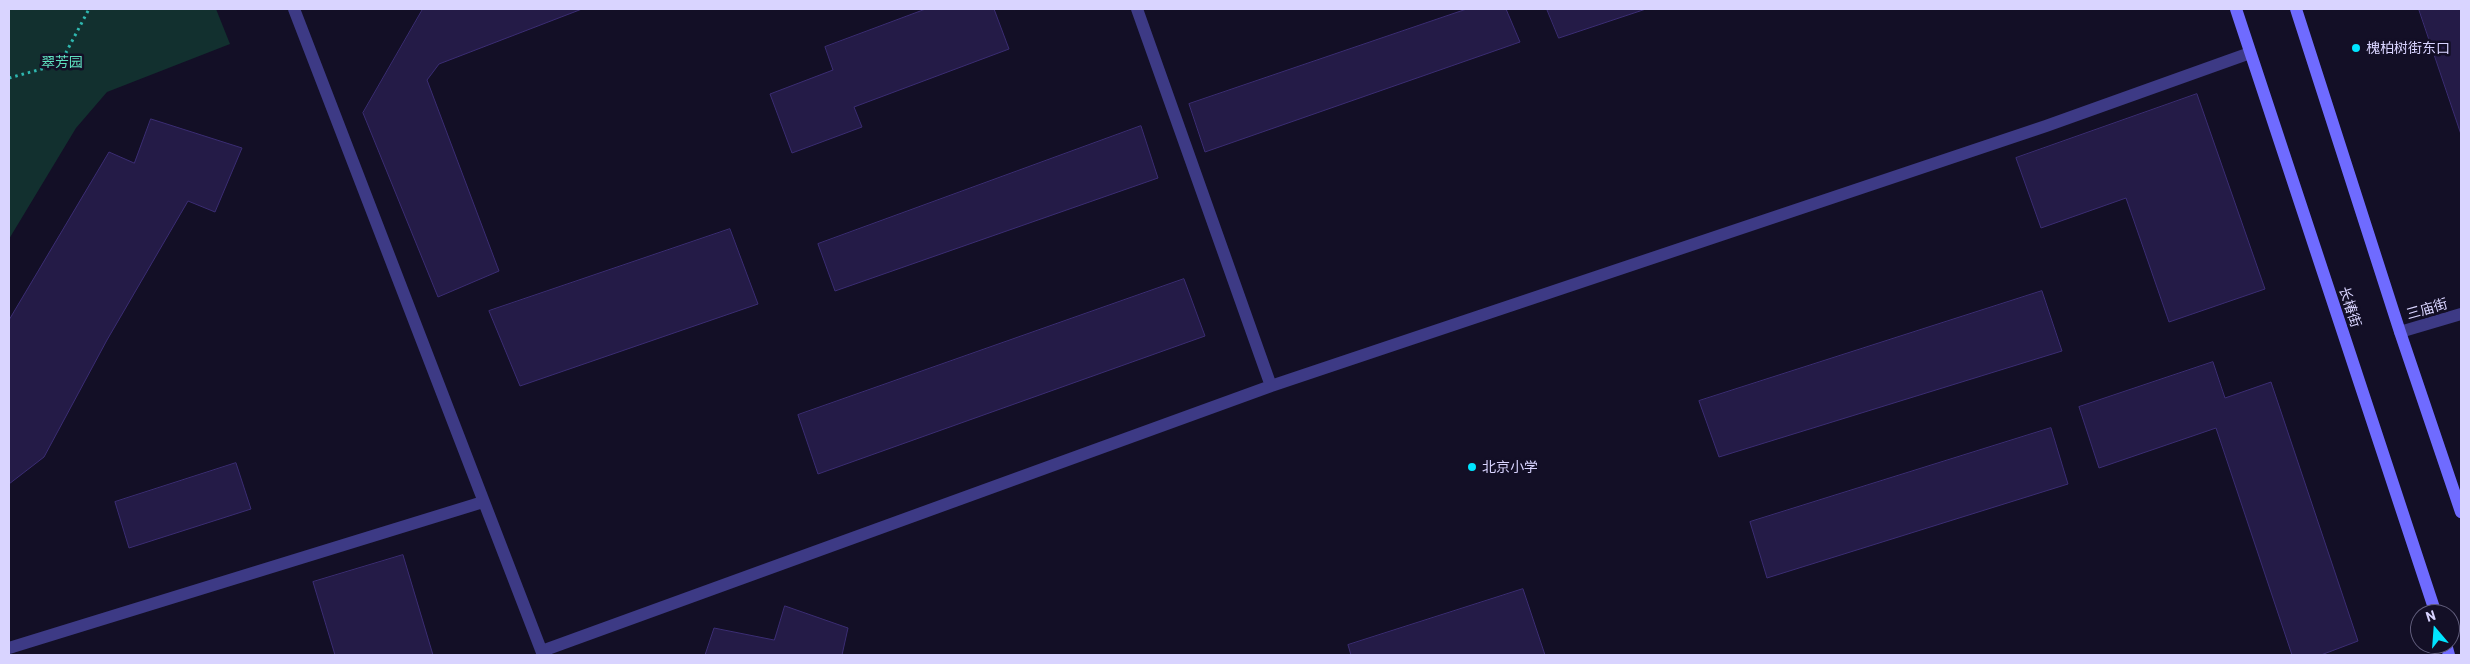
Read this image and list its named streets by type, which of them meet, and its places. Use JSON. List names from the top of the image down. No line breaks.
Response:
{"streets":{"main road":["长椿街"],"street":["三庙街"]},"parks":["翠芳园"],"places":["槐柏树街东口","北京小学"],"north":"top"}
